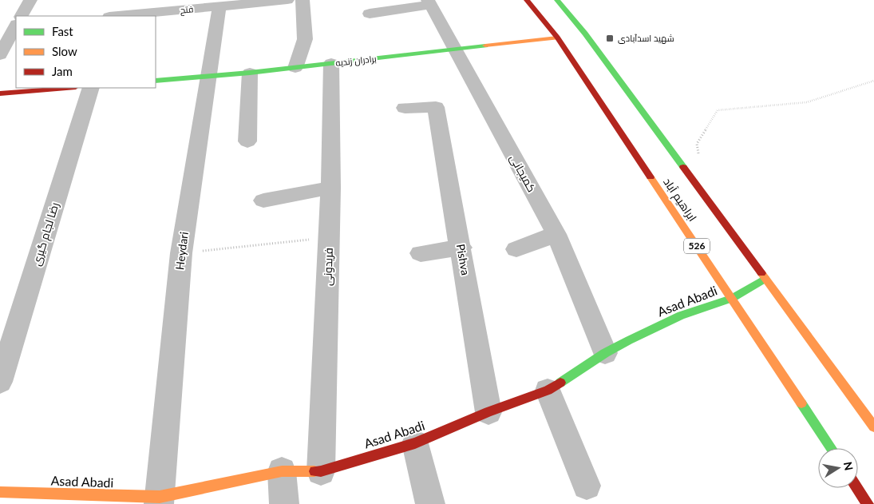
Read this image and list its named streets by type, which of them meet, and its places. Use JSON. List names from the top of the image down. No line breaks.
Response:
{"streets":{"main road":["برادران زندیه","ابراهیم آباد","526","Asad Abadi"],"street":["فتح","کمیجانی","رضا لجام گیری","Heydari","Pishva","فریدونی"]},"crossings":[["فتح","Heydari"],["برادران زندیه","کمیجانی"],["برادران زندیه","ابراهیم آباد"],["برادران زندیه","Heydari"],["برادران زندیه","فریدونی"],["کمیجانی","Asad Abadi"],["ابراهیم آباد","Asad Abadi"],["Heydari","Asad Abadi"],["Pishva","Asad Abadi"],["فریدونی","Asad Abadi"]],"places":{"transit":["شهید اسدآبادی"]},"legend":["Fast","Slow","Jam"],"north":"right"}
